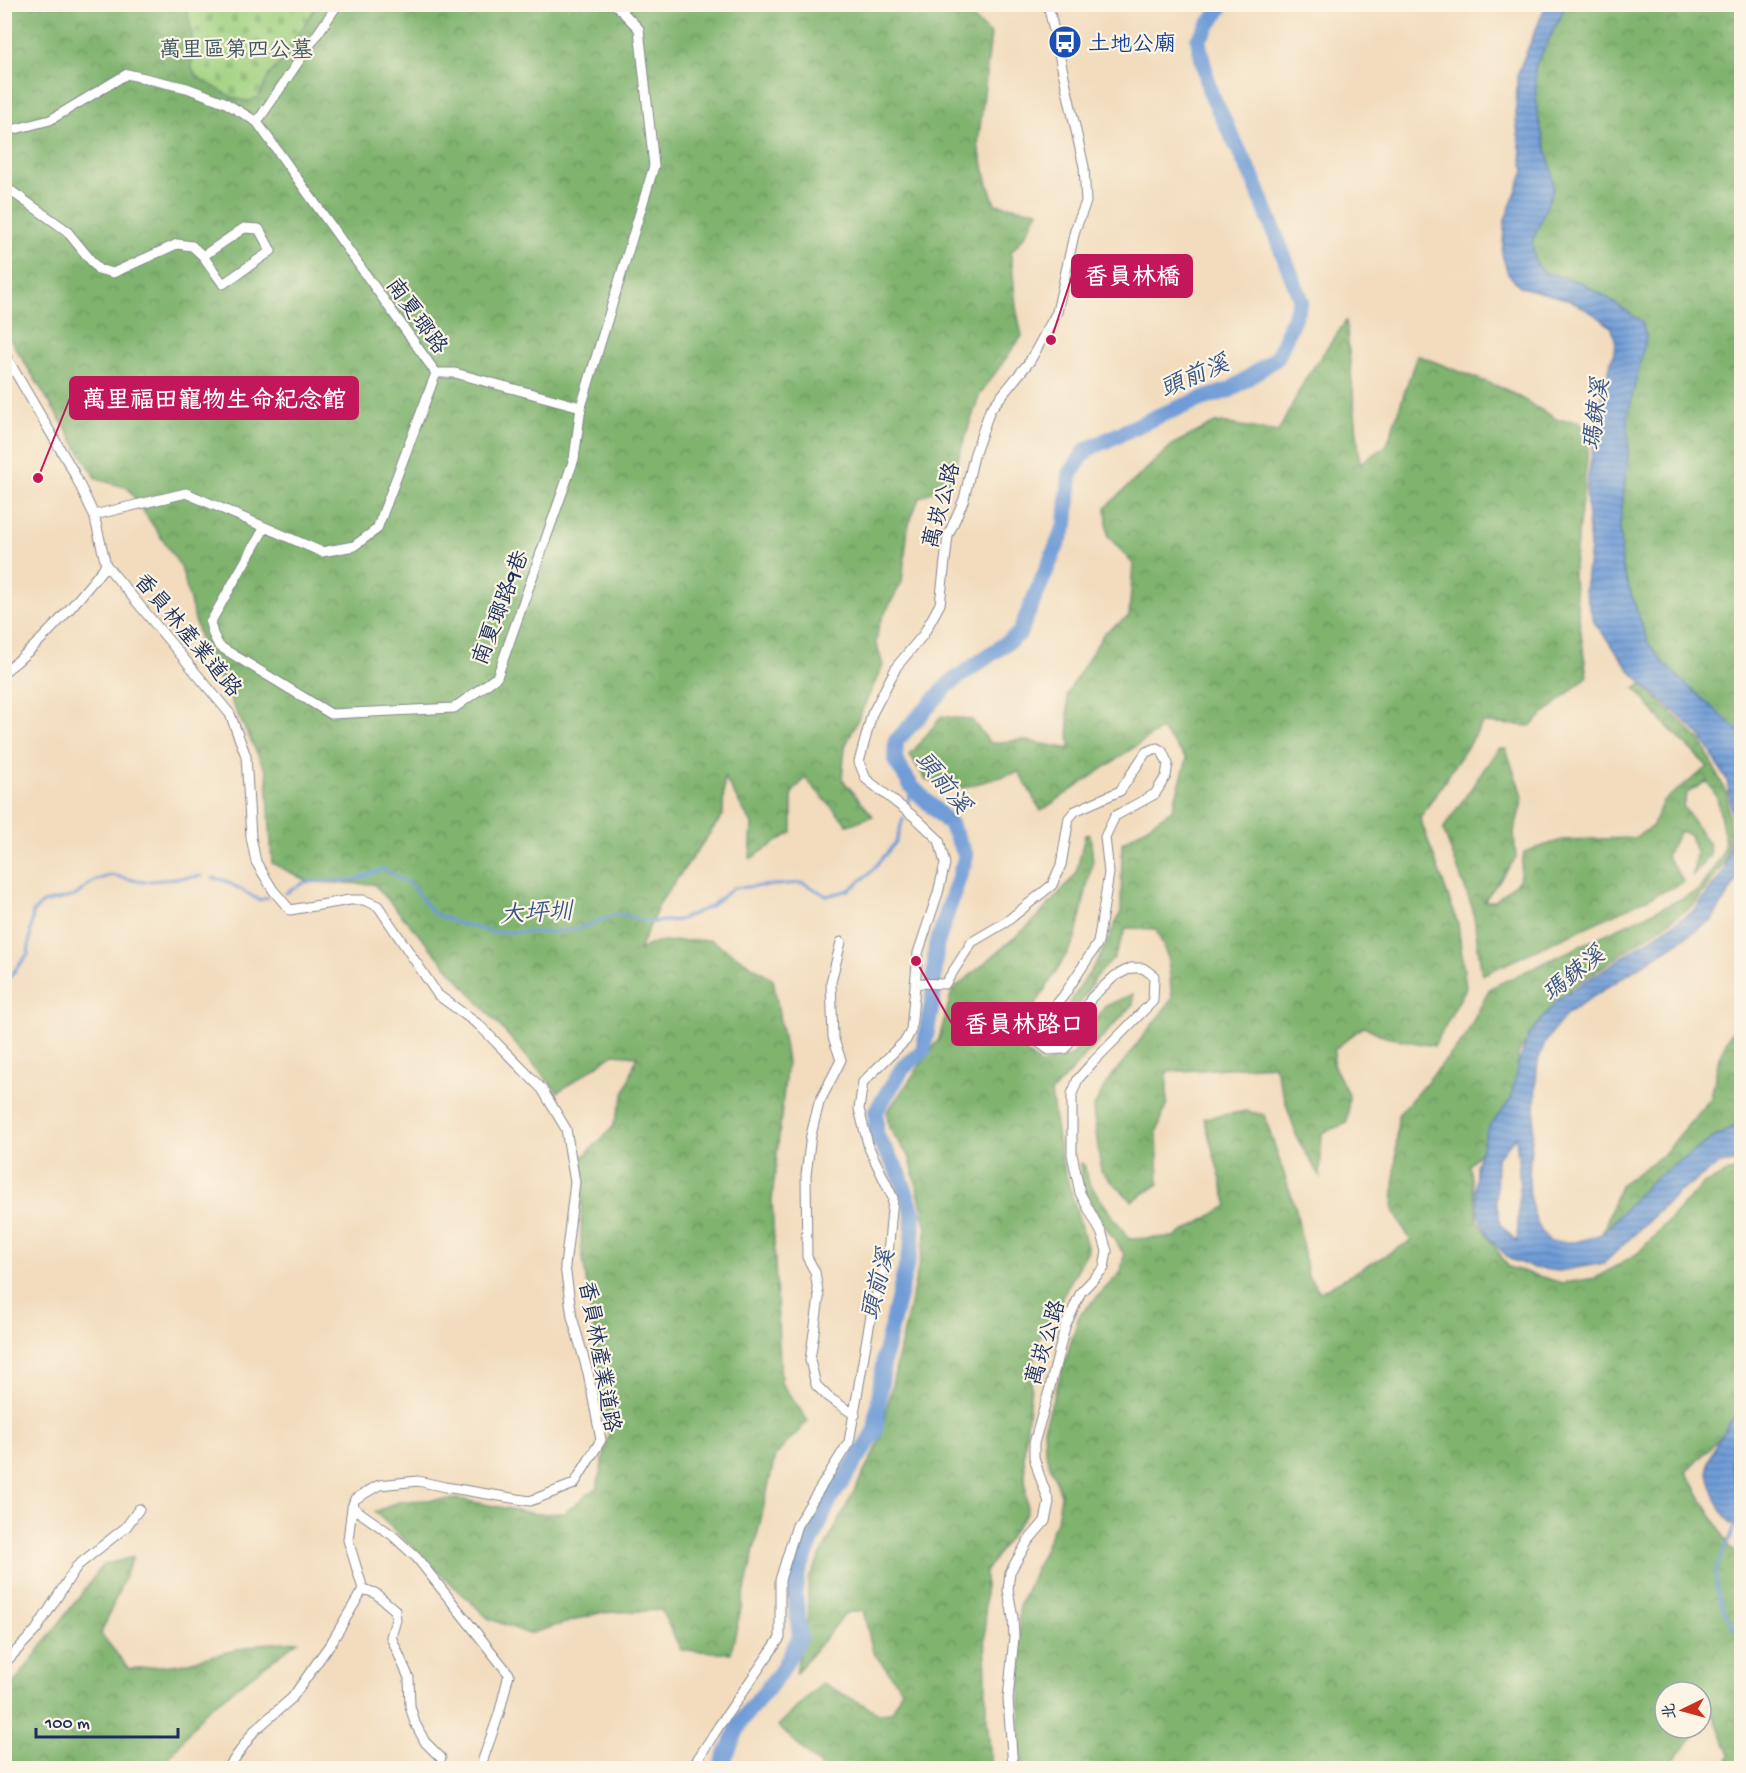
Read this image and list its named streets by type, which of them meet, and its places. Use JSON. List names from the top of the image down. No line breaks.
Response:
{"streets":{"street":["南夏瑯路","萬崁公路","南夏瑯路9巷","香員林產業道路"]},"crossings":[["南夏瑯路","南夏瑯路9巷"]],"water":["頭前溪","瑪鋉溪","大坪圳"],"parks":["萬里區第四公墓"],"places":{"bus stop":["土地公廟"],"other":["香員林橋","萬里福田寵物生命紀念館","香員林路口"]},"scale_bar":"100 m","north":"left"}
